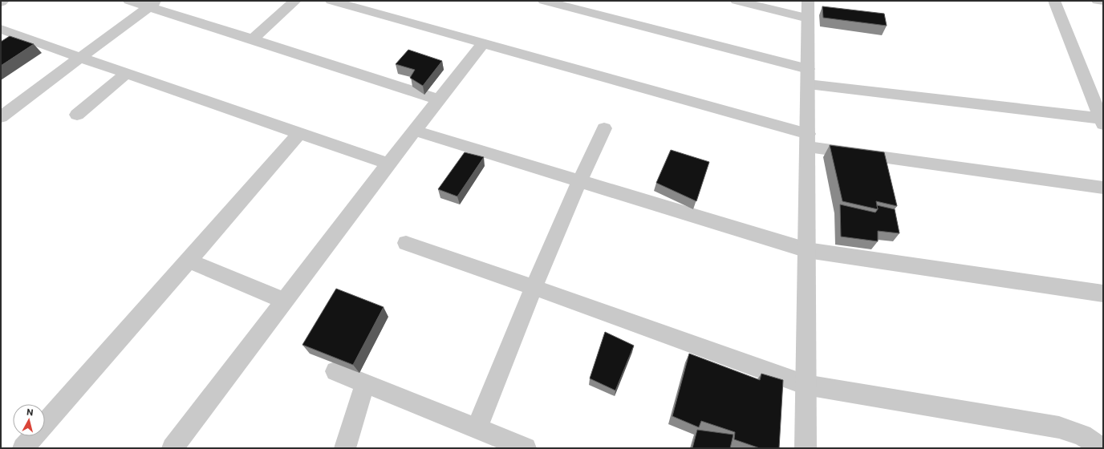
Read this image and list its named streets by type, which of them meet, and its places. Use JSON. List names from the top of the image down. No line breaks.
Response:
{"north":"top"}
